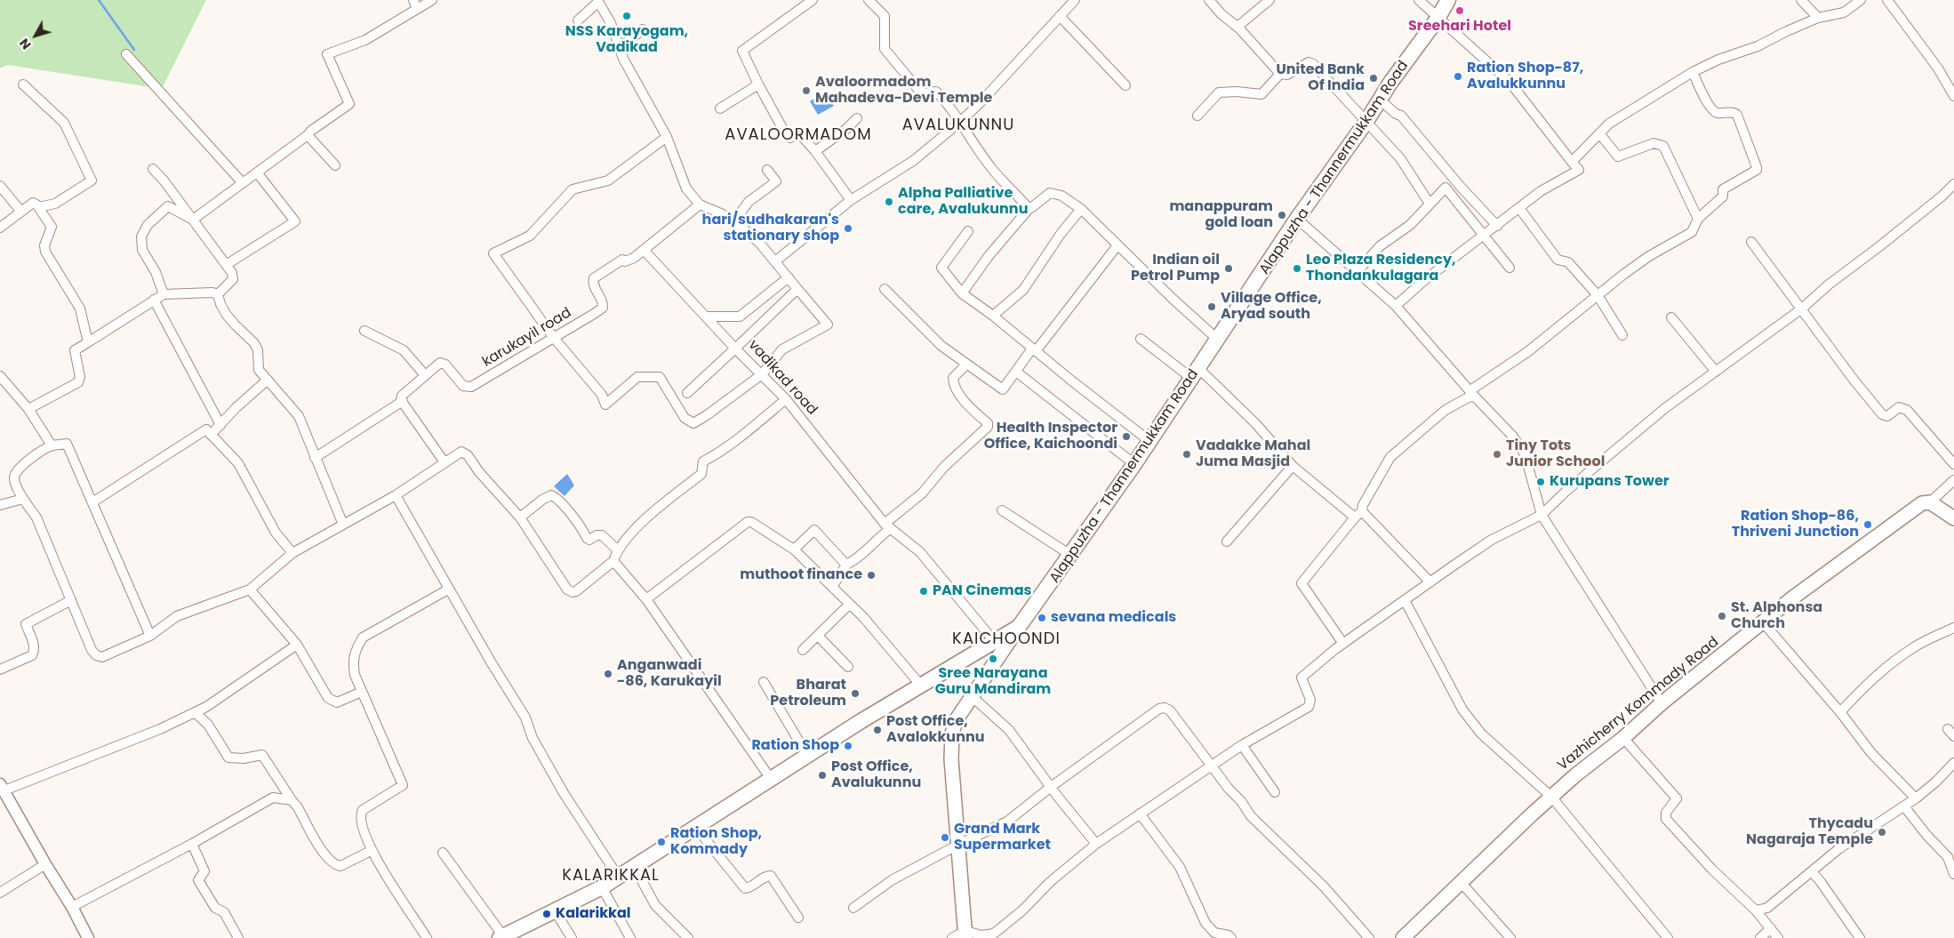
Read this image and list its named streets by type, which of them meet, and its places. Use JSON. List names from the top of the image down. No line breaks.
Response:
{"streets":{"main road":["Alappuzha - Thannermukkam Road","Vazhicherry Kommady Road"],"street":["karukayil road","vadikad road"]},"crossings":[["Alappuzha - Thannermukkam Road","vadikad road"]],"districts":["AVALUKUNNU","AVALOORMADOM","KAICHOONDI","KALARIKKAL"],"places":["Sreehari Hotel","NSS Karayogam, Vadikad","Ration Shop-87, Avalukkunnu","United Bank Of India","Avaloormadom Mahadeva-Devi Temple","Alpha Palliative care, Avalukunnu","manappuram gold loan","hari/sudhakaran's stationary shop","Indian oil Petrol Pump","Leo Plaza Residency, Thondankulagara","Village Office, Aryad south","Health Inspector Office, Kaichoondi","Vadakke Mahal Juma Masjid","Tiny Tots Junior School","Kurupans Tower","Ration Shop-86, Thriveni Junction","muthoot finance","PAN Cinemas","St. Alphonsa Church","sevana medicals","Sree Narayana Guru Mandiram","Anganwadi -86, Karukayil","Bharat Petroleum","Post Office, Avalokkunnu","Ration Shop","Post Office, Avalukunnu","Thycadu Nagaraja Temple","Grand Mark Supermarket","Ration Shop, Kommady","Kalarikkal"],"north":"bottom left"}
